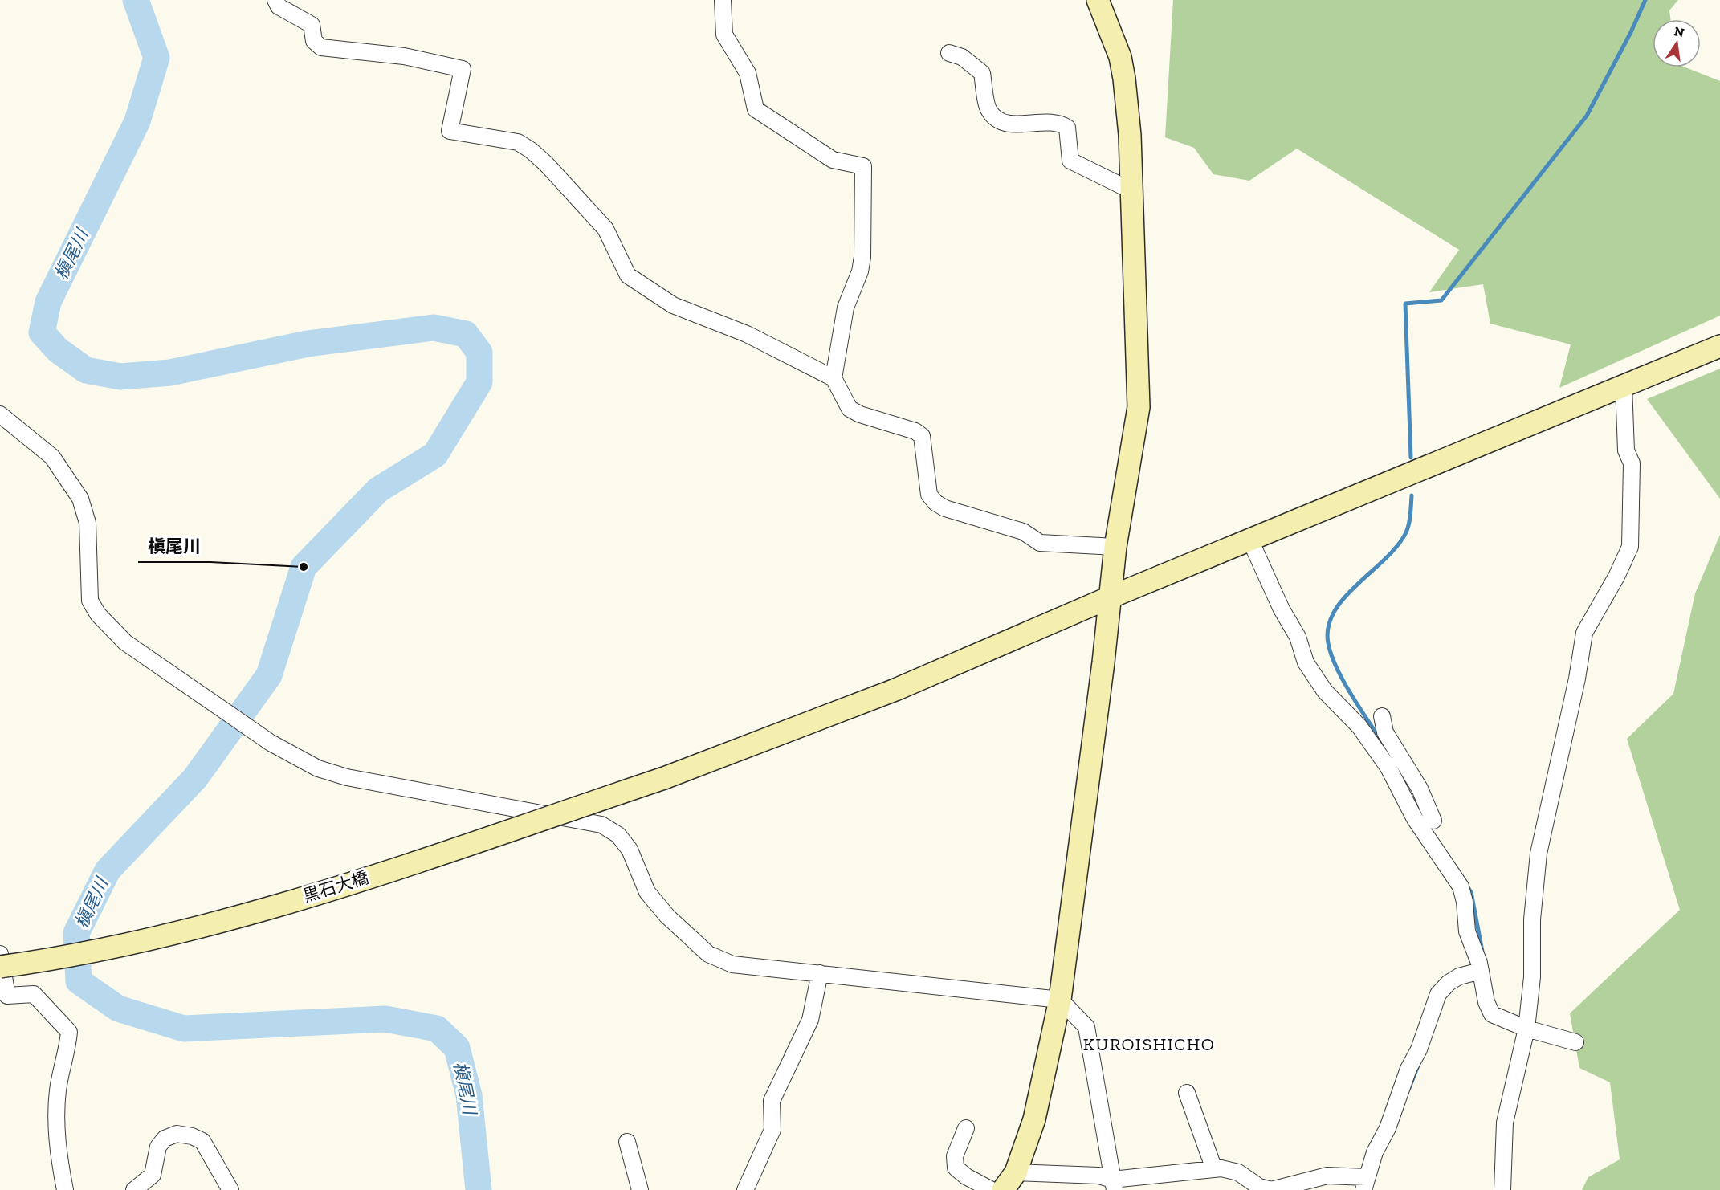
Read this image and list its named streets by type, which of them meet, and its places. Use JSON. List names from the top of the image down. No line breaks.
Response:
{"streets":{"street":["黒石大橋"]},"districts":["KUROISHICHO"],"water":["槇尾川"],"places":["槇尾川"],"north":"top"}
